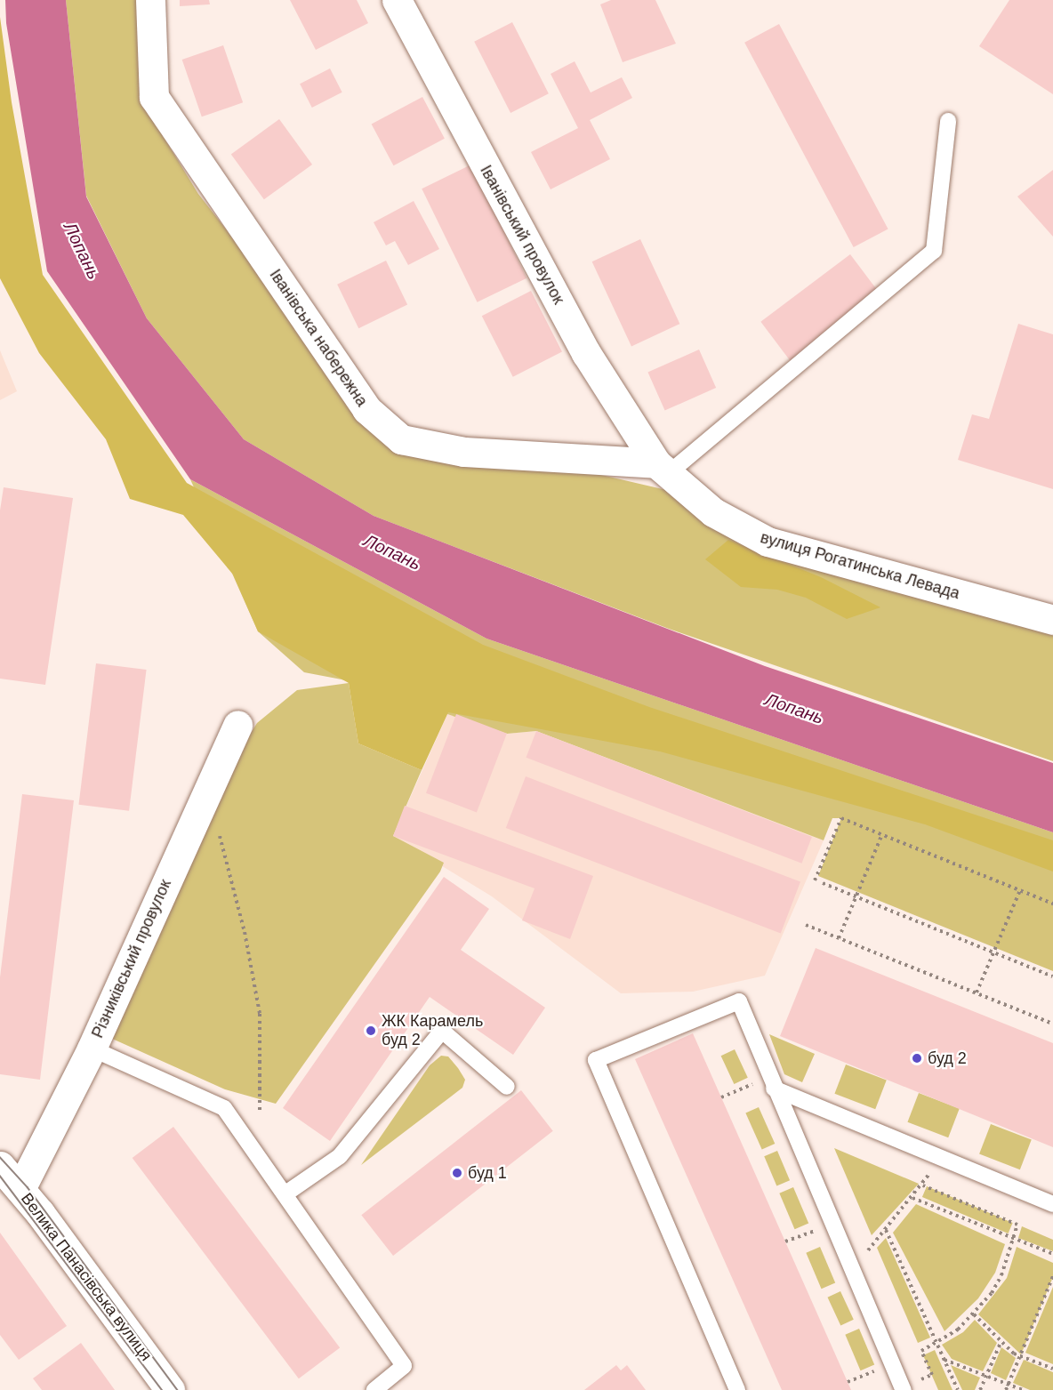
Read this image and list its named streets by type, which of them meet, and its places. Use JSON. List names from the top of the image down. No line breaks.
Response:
{"streets":{"street":["Іванівський провулок","Іванівська набережна","вулиця Рогатинська Левада","Різниківський провулок","Велика Панасівська вулиця"]},"crossings":[["Іванівський провулок","Іванівська набережна"],["Іванівський провулок","вулиця Рогатинська Левада"],["Іванівська набережна","вулиця Рогатинська Левада"],["Різниківський провулок","Велика Панасівська вулиця"]],"water":["Лопань"],"places":["ЖК Карамель буд 2","буд 2","буд 1"]}
